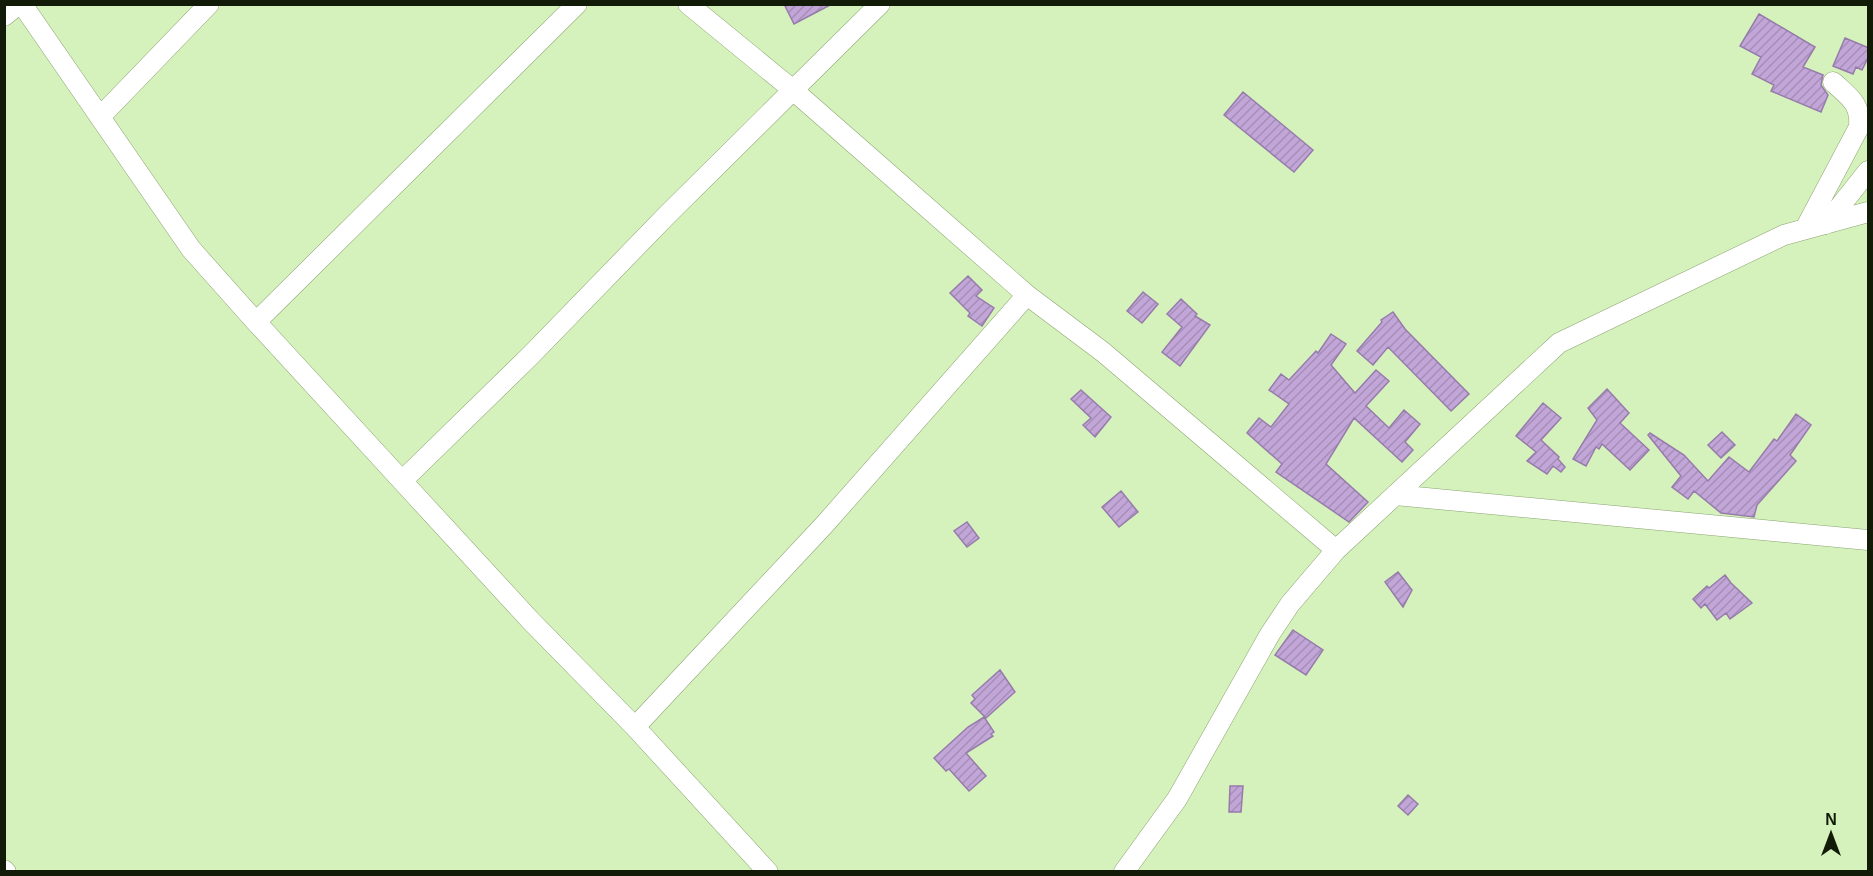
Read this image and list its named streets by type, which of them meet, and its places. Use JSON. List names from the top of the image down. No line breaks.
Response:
{"north":"top"}
